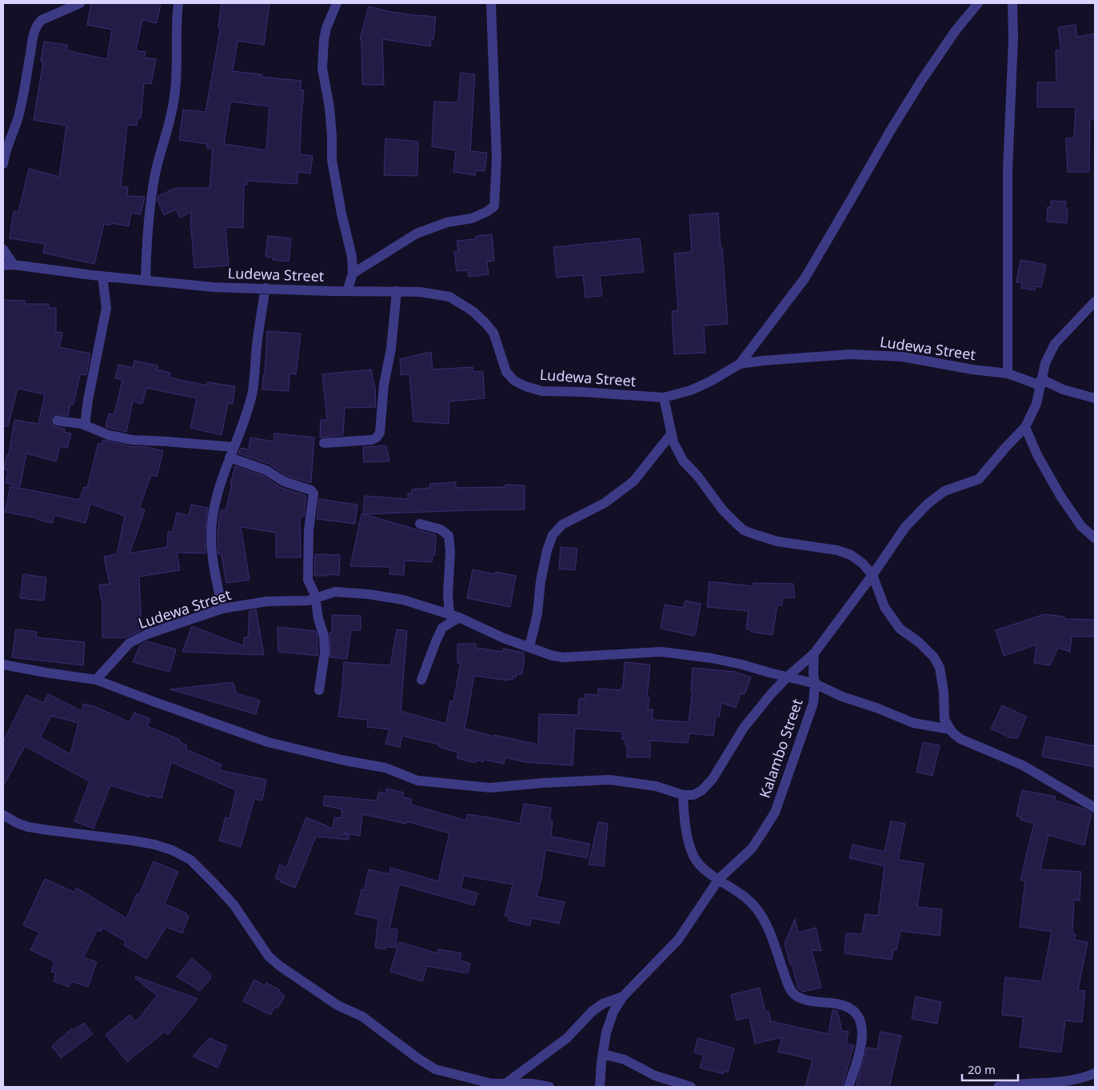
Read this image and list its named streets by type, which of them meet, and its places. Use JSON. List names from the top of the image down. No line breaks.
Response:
{"streets":{"street":["Ludewa Street","Kalambo Street"]},"crossings":[["Ludewa Street","Kalambo Street"]],"scale_bar":"20 m"}
